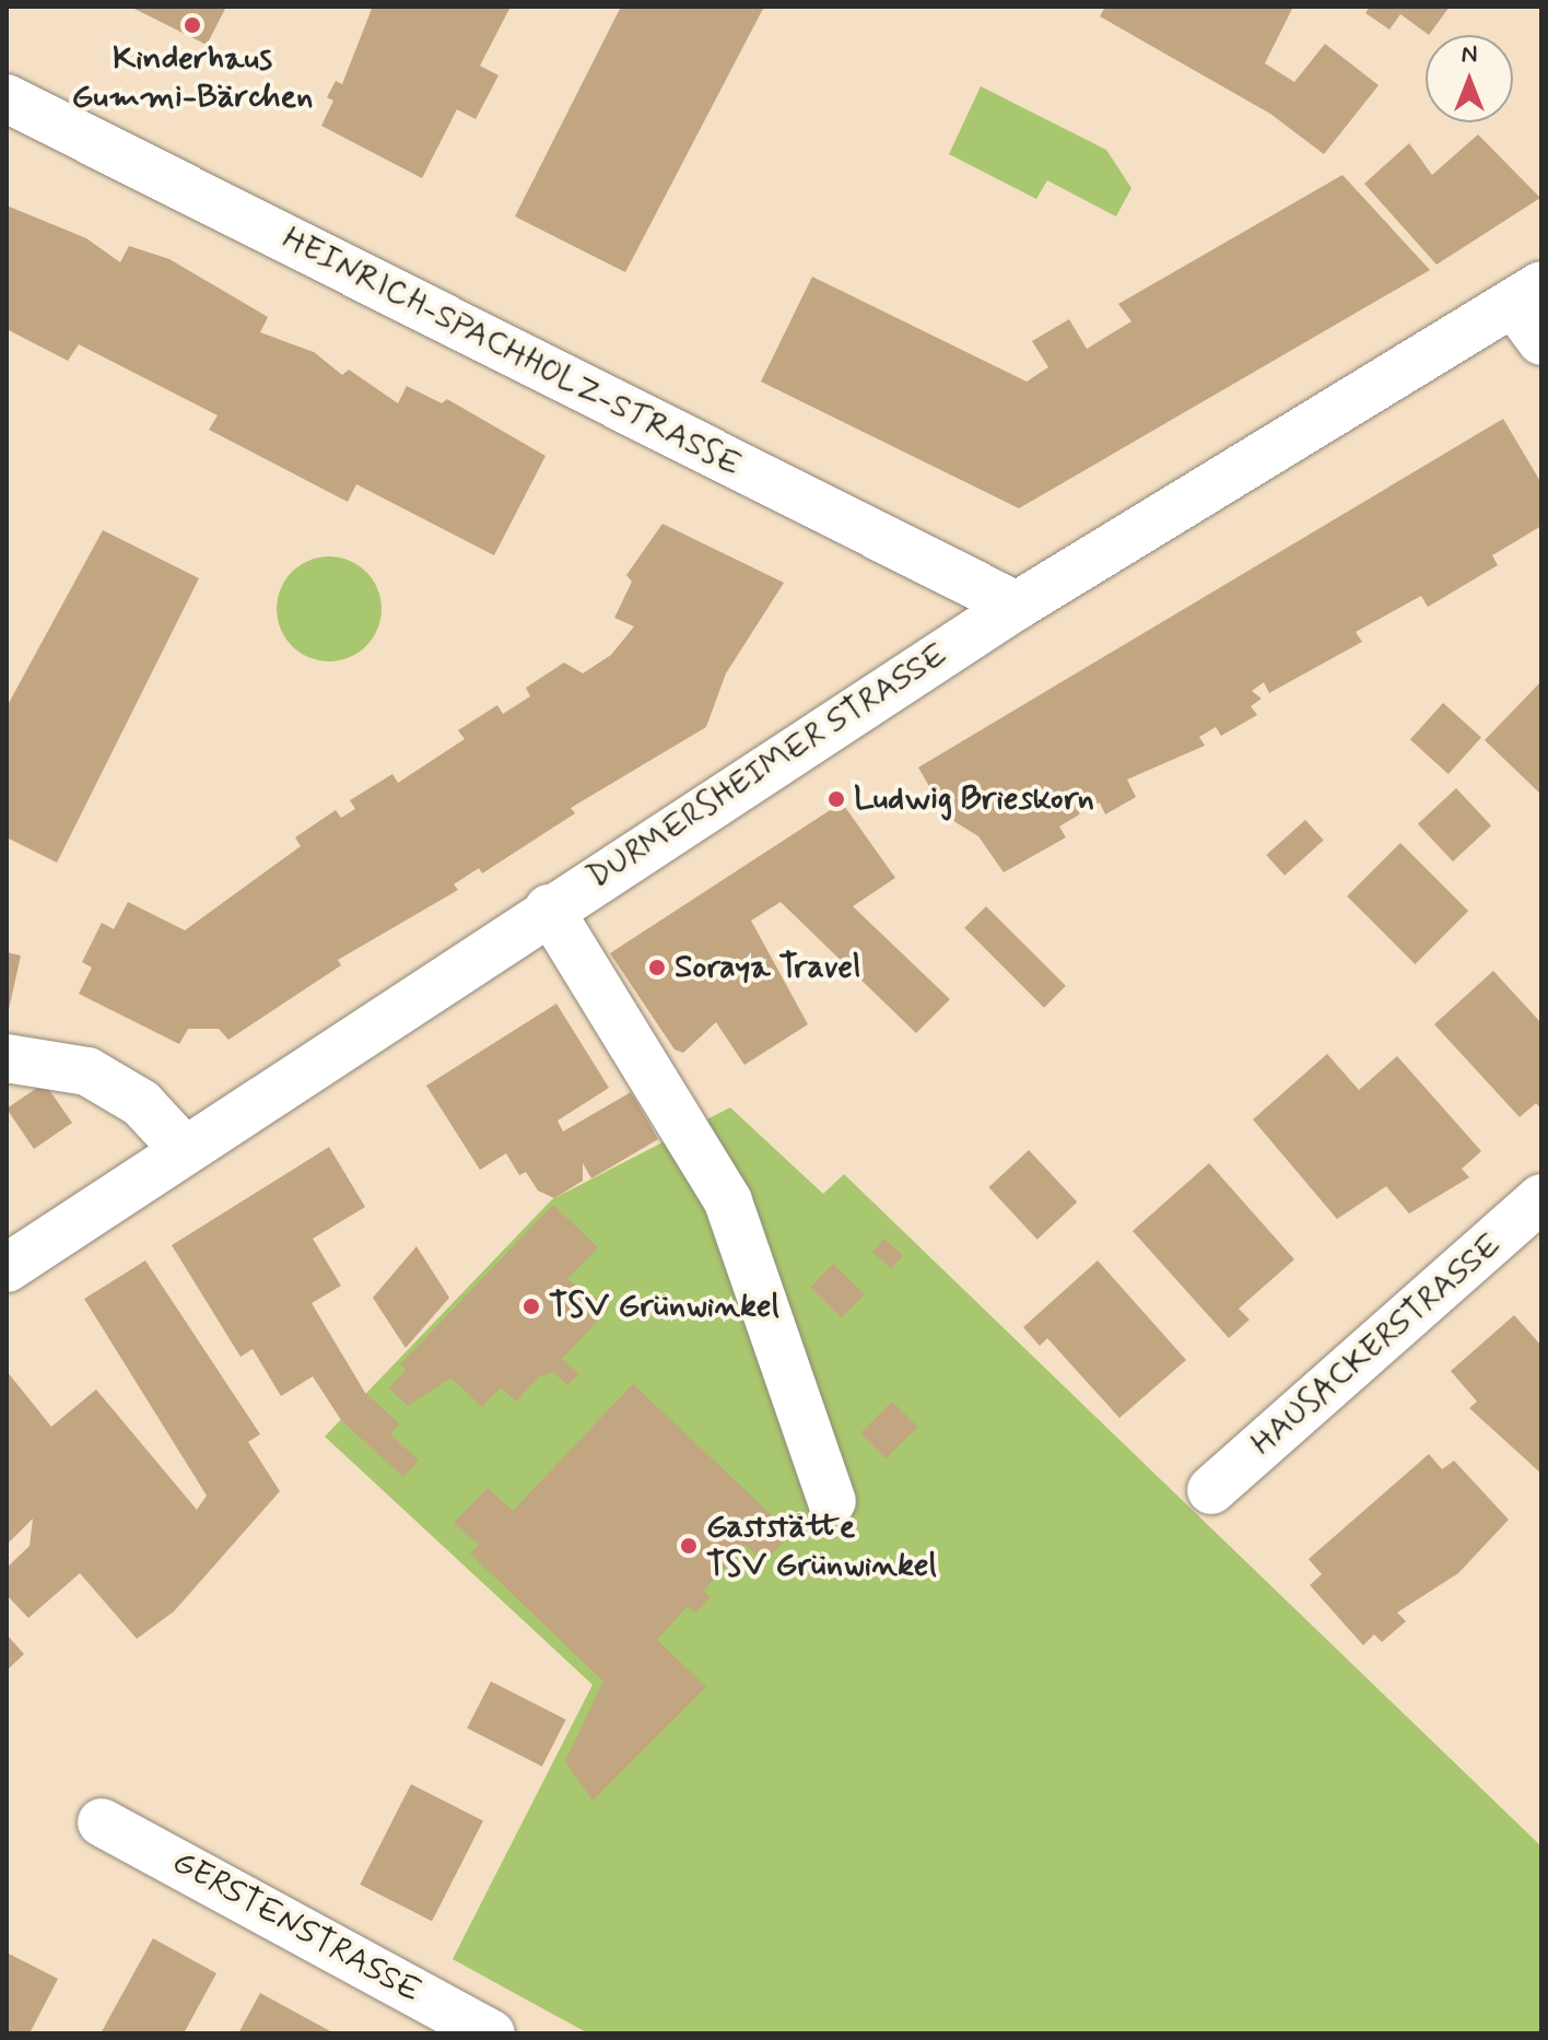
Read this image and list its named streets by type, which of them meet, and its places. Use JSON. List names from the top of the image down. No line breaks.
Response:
{"streets":{"street":["HEINRICH-SPACHHOLZ-STRASSE","DURMERSHEIMER STRASSE","HAUSACKERSTRASSE","GERSTENSTRASSE"]},"crossings":[["HEINRICH-SPACHHOLZ-STRASSE","DURMERSHEIMER STRASSE"]],"places":["Kinderhaus Gummi-Bärchen","Ludwig Brieskorn","Soraya Travel","TSV Grünwinkel","Gaststätte TSV Grünwinkel"],"north":"top"}
